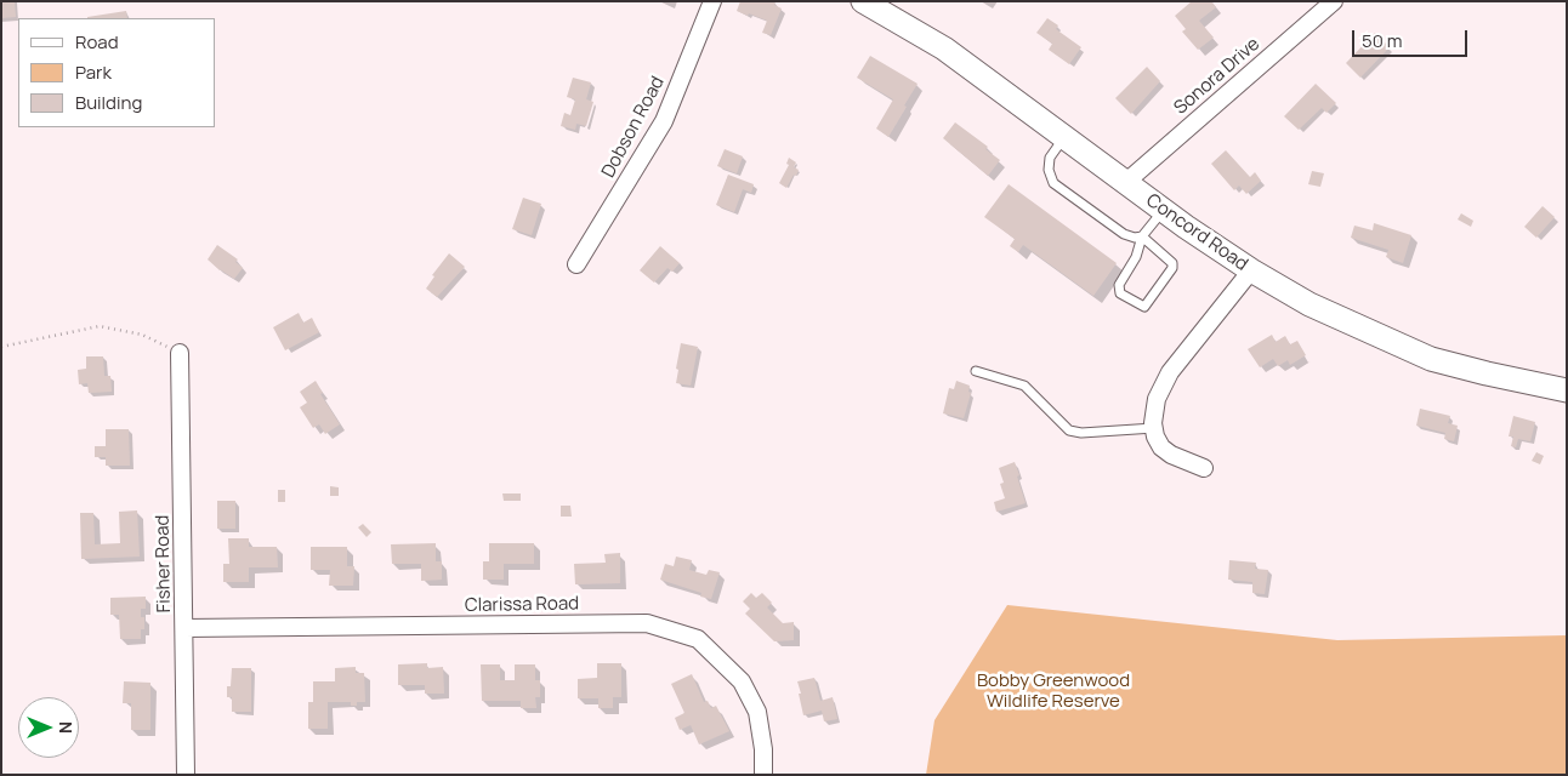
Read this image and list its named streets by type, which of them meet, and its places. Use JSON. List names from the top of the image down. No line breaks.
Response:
{"streets":{"main road":["Concord Road"],"street":["Sonora Drive","Dobson Road","Fisher Road","Clarissa Road"]},"crossings":[["Sonora Drive","Concord Road"],["Fisher Road","Clarissa Road"]],"parks":["Bobby Greenwood Wildlife Reserve"],"legend":["Road","Park","Building"],"scale_bar":"50 m","north":"right"}
